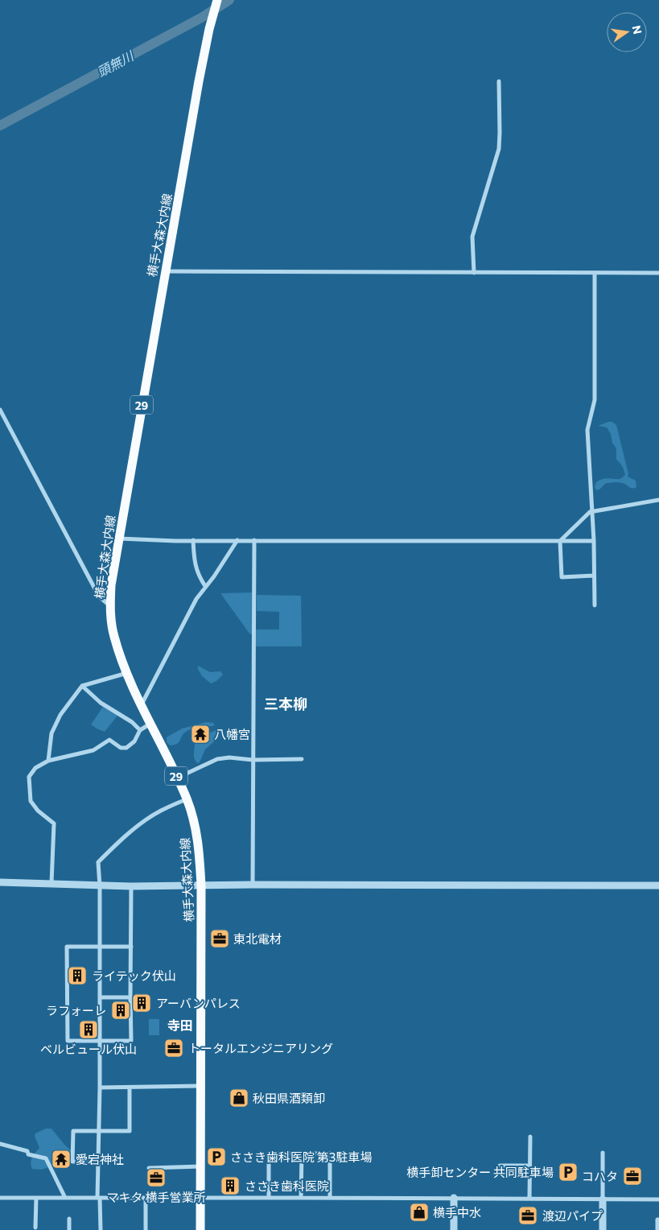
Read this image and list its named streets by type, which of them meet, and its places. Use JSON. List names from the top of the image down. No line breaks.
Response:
{"streets":{"main road":["横手大森大内線","29"]},"districts":["三本柳","寺田"],"water":["頭無川"],"places":{"temple":["八幡宮","愛宕神社"],"office":["東北電材","トータルエンジニアリング","コハタ","マキタ 横手営業所","渡辺パイプ"],"building":["ライテック伏山","アーバンパレス","ラフォーレ","ベルビュール伏山","ささき歯科医院"],"shop":["秋田県酒類卸","横手中水"],"parking":["ささき歯科医院 第3駐車場","横手卸センター 共同駐車場"]},"north":"right"}
